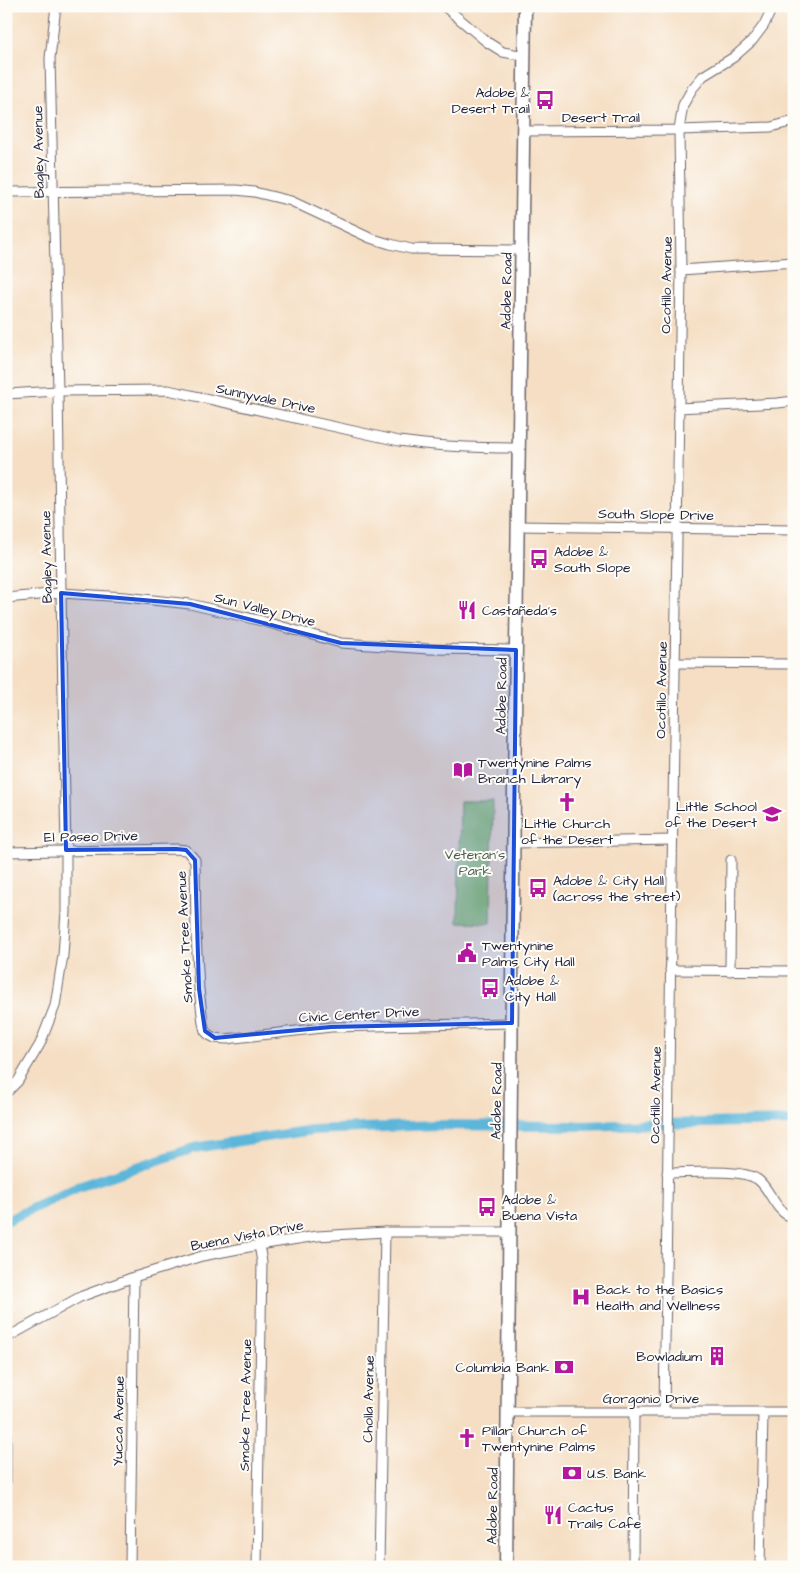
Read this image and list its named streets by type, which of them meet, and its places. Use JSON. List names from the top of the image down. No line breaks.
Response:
{"streets":{"main road":["Adobe Road"],"street":["Desert Trail","Bagley Avenue","Ocotillo Avenue","Sunnyvale Drive","South Slope Drive","Sun Valley Drive","El Paseo Drive","Smoke Tree Avenue","Civic Center Drive","Buena Vista Drive","Gorgonio Drive","Cholla Avenue","Yucca Avenue"]},"crossings":[["Desert Trail","Ocotillo Avenue"],["Desert Trail","Adobe Road"],["Bagley Avenue","Sunnyvale Drive"],["Bagley Avenue","Sun Valley Drive"],["Bagley Avenue","El Paseo Drive"],["Ocotillo Avenue","South Slope Drive"],["Ocotillo Avenue","Gorgonio Drive"],["Adobe Road","Sunnyvale Drive"],["Adobe Road","South Slope Drive"],["Adobe Road","Sun Valley Drive"],["Adobe Road","Civic Center Drive"],["Adobe Road","Buena Vista Drive"],["Adobe Road","Gorgonio Drive"],["El Paseo Drive","Smoke Tree Avenue"],["Smoke Tree Avenue","Civic Center Drive"],["Smoke Tree Avenue","Buena Vista Drive"],["Buena Vista Drive","Cholla Avenue"],["Buena Vista Drive","Yucca Avenue"]],"parks":["Veteran's Park"],"places":{"bus stop":["Adobe & Desert Trail","Adobe & South Slope","Adobe & City Hall (across the street)","Adobe & City Hall","Adobe & Buena Vista"],"restaurant":["Castañeda's","Cactus Trails Cafe"],"library":["Twentynine Palms Branch Library"],"church":["Little Church of the Desert","Pillar Church of Twentynine Palms"],"school or university":["Little School of the Desert"],"public building":["Twentynine Palms City Hall"],"hospital":["Back to the Basics Health and Wellness"],"building":["Bowladium"],"bank":["Columbia Bank","U.S. Bank"]}}
